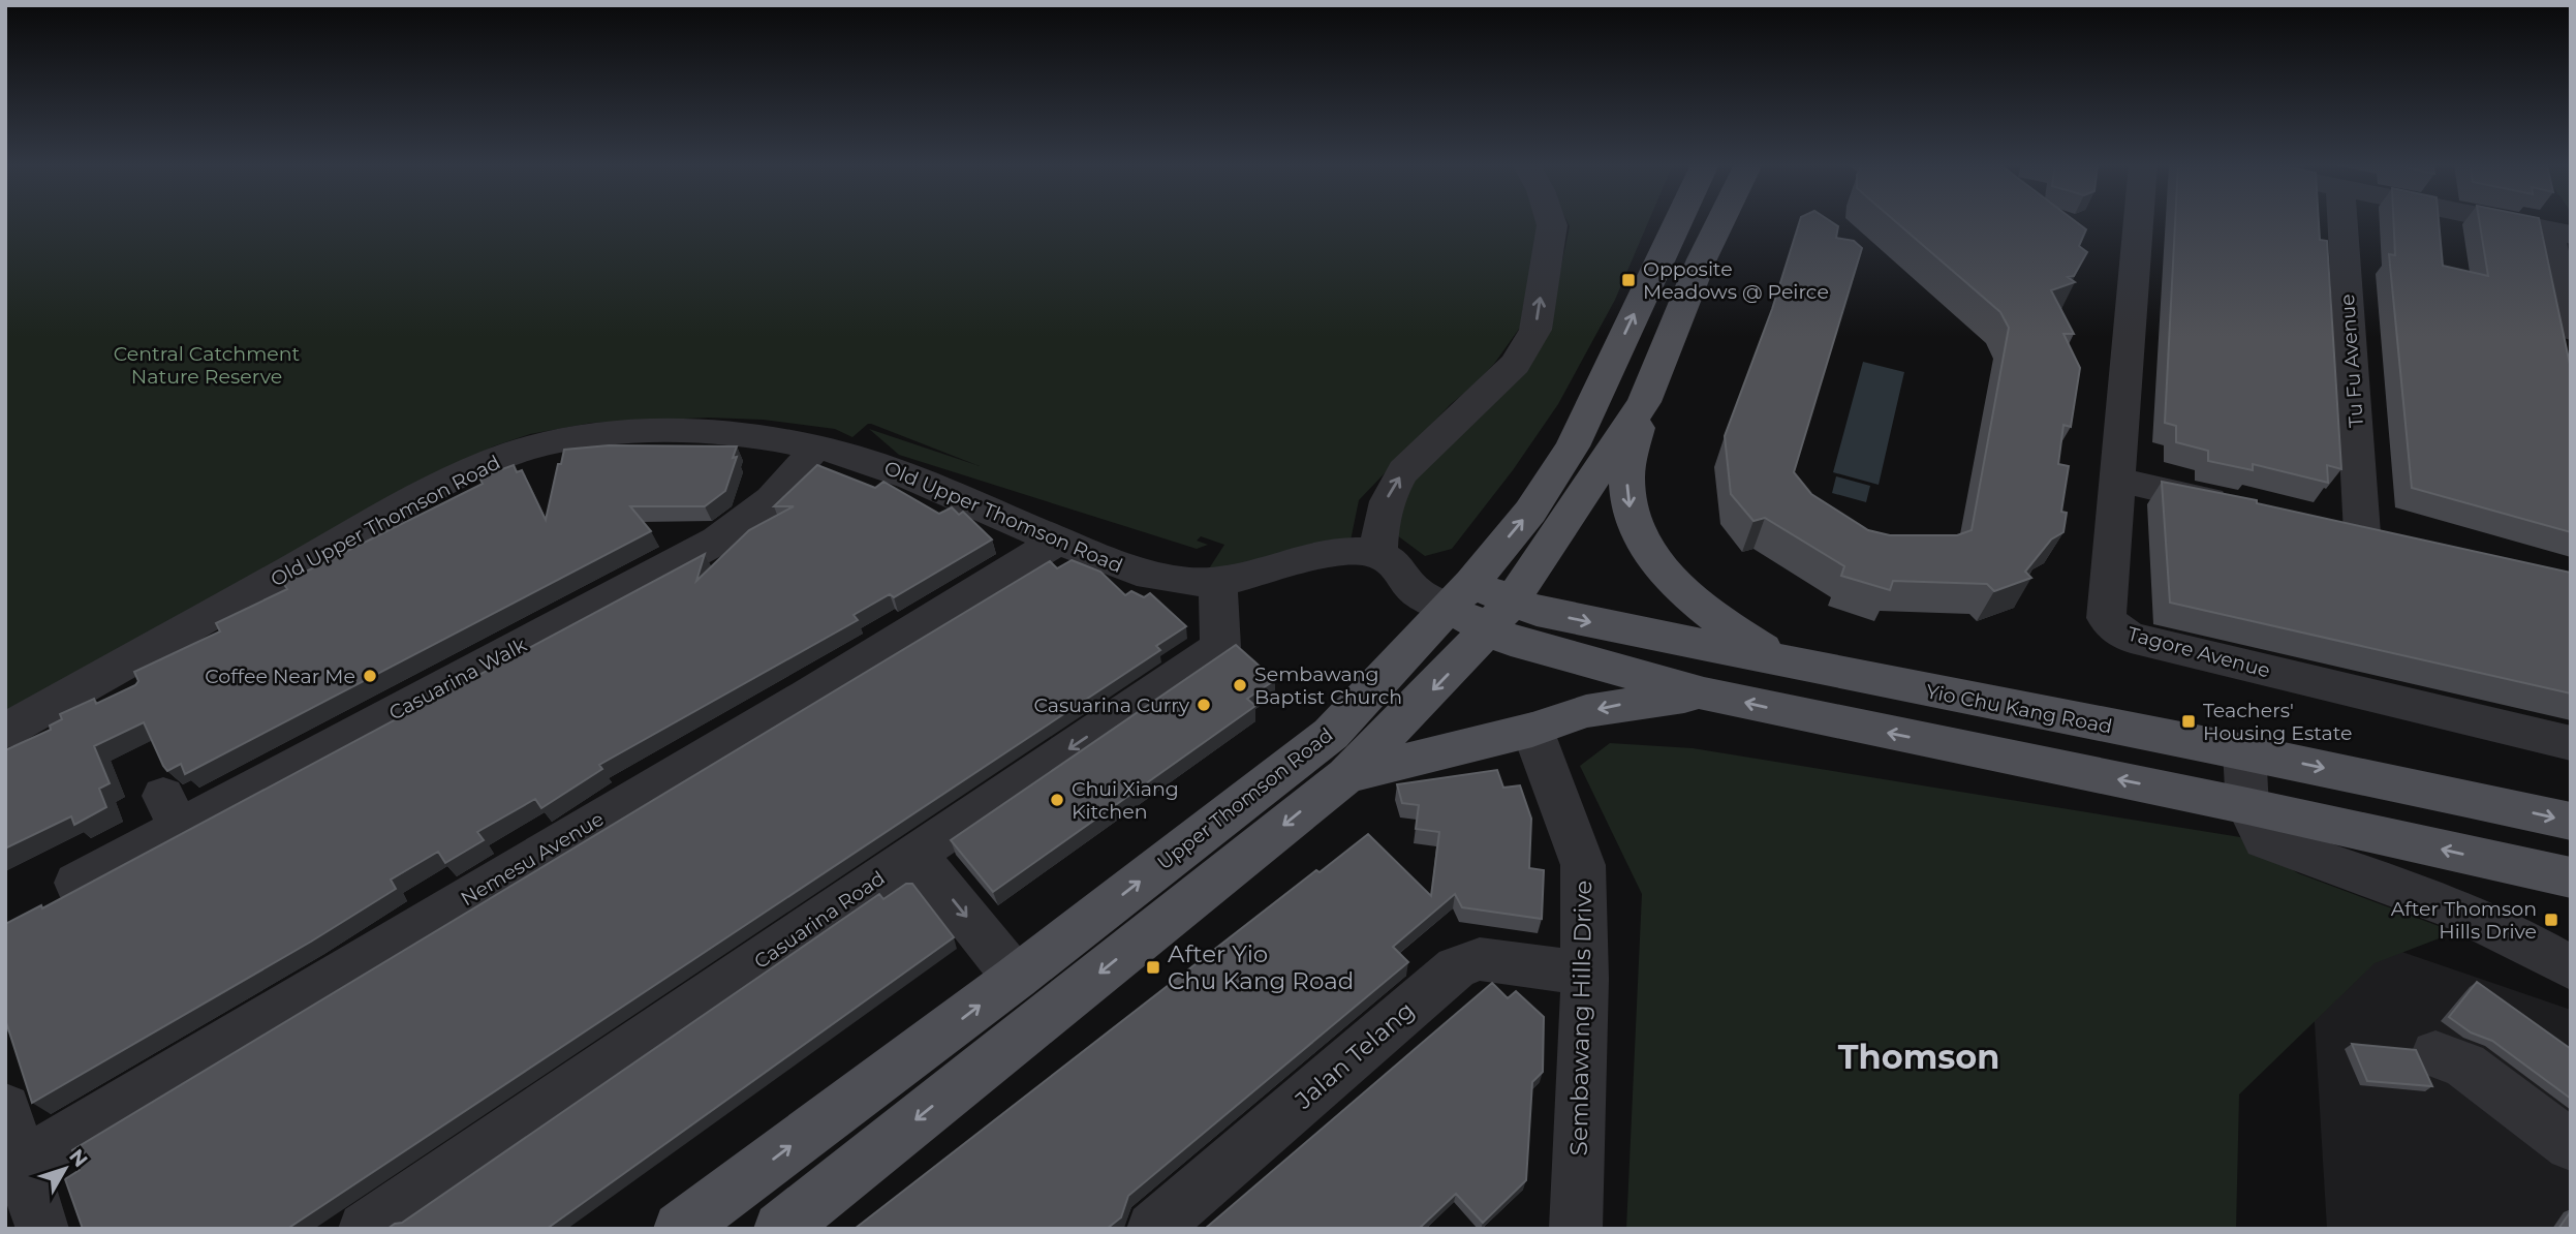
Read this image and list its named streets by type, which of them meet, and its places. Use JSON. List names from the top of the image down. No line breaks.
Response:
{"streets":{"main road":["Yio Chu Kang Road","Upper Thomson Road"],"street":["Tu Fu Avenue","Old Upper Thomson Road","Tagore Avenue","Casuarina Walk","Nemesu Avenue","Casuarina Road","Sembawang Hills Drive","Jalan Telang"]},"crossings":[["Old Upper Thomson Road","Casuarina Walk"],["Old Upper Thomson Road","Nemesu Avenue"],["Old Upper Thomson Road","Casuarina Road"],["Yio Chu Kang Road","Upper Thomson Road"],["Sembawang Hills Drive","Jalan Telang"]],"one_way":["Casuarina Road"],"districts":["Thomson"],"parks":["Central Catchment Nature Reserve"],"places":{"transit":["Opposite Meadows @ Peirce","Teachers' Housing Estate","After Thomson Hills Drive","After Yio Chu Kang Road"],"other":["Coffee Near Me","Sembawang Baptist Church","Casuarina Curry","Chui Xiang Kitchen"]},"north":"top right"}
